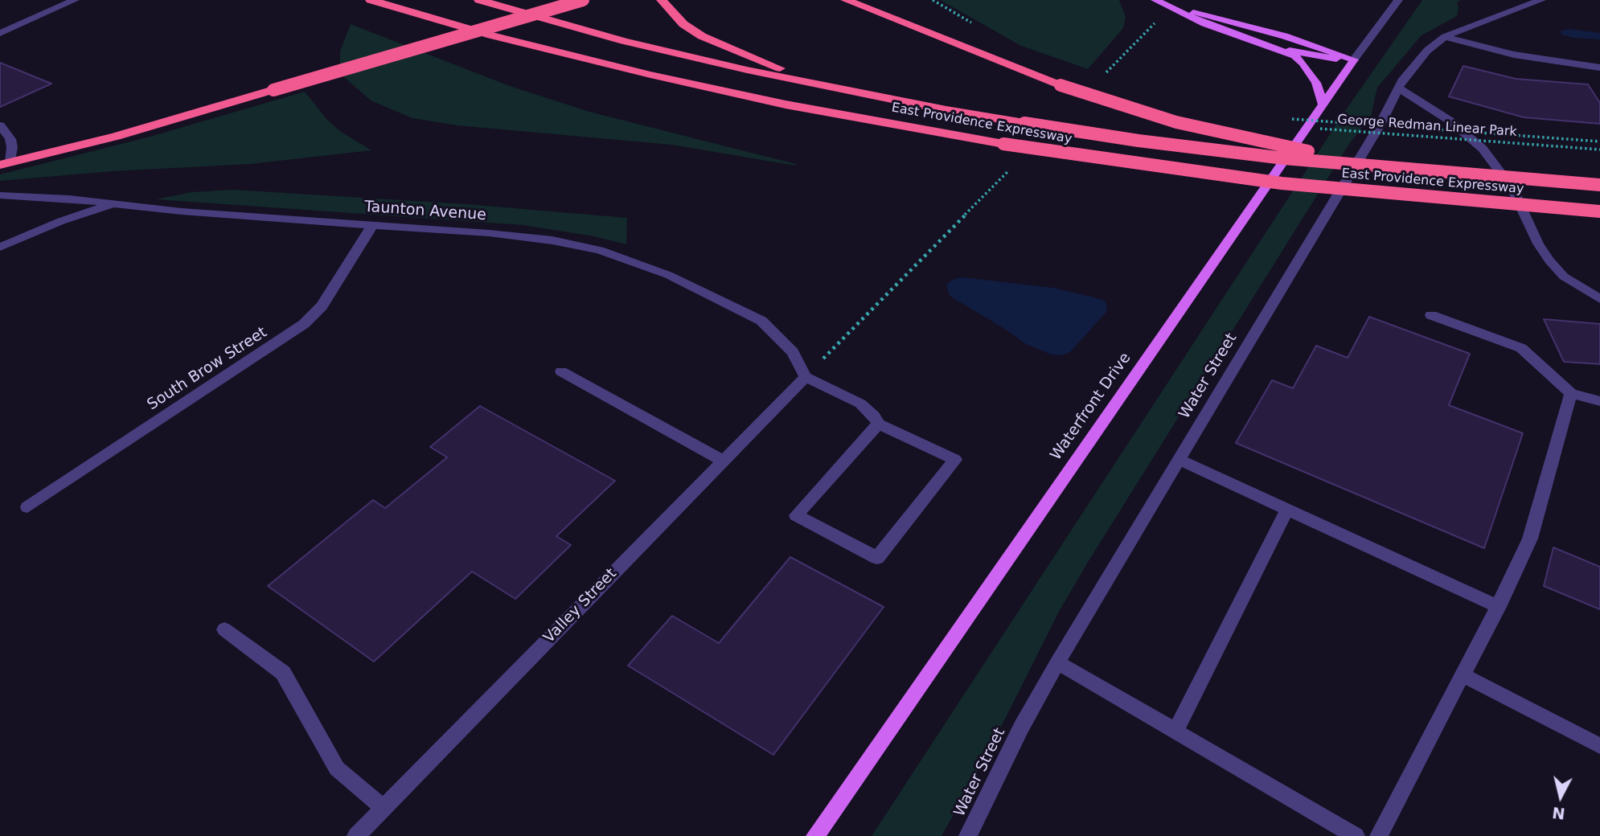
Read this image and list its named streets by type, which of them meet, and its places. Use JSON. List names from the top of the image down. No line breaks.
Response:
{"streets":{"highway":["East Providence Expressway"],"main road":["Waterfront Drive"],"street":["Taunton Avenue","South Brow Street","Water Street","Valley Street"],"path":["George Redman Linear Park"]},"crossings":[["Taunton Avenue","South Brow Street"],["Taunton Avenue","Valley Street"]],"north":"bottom"}
